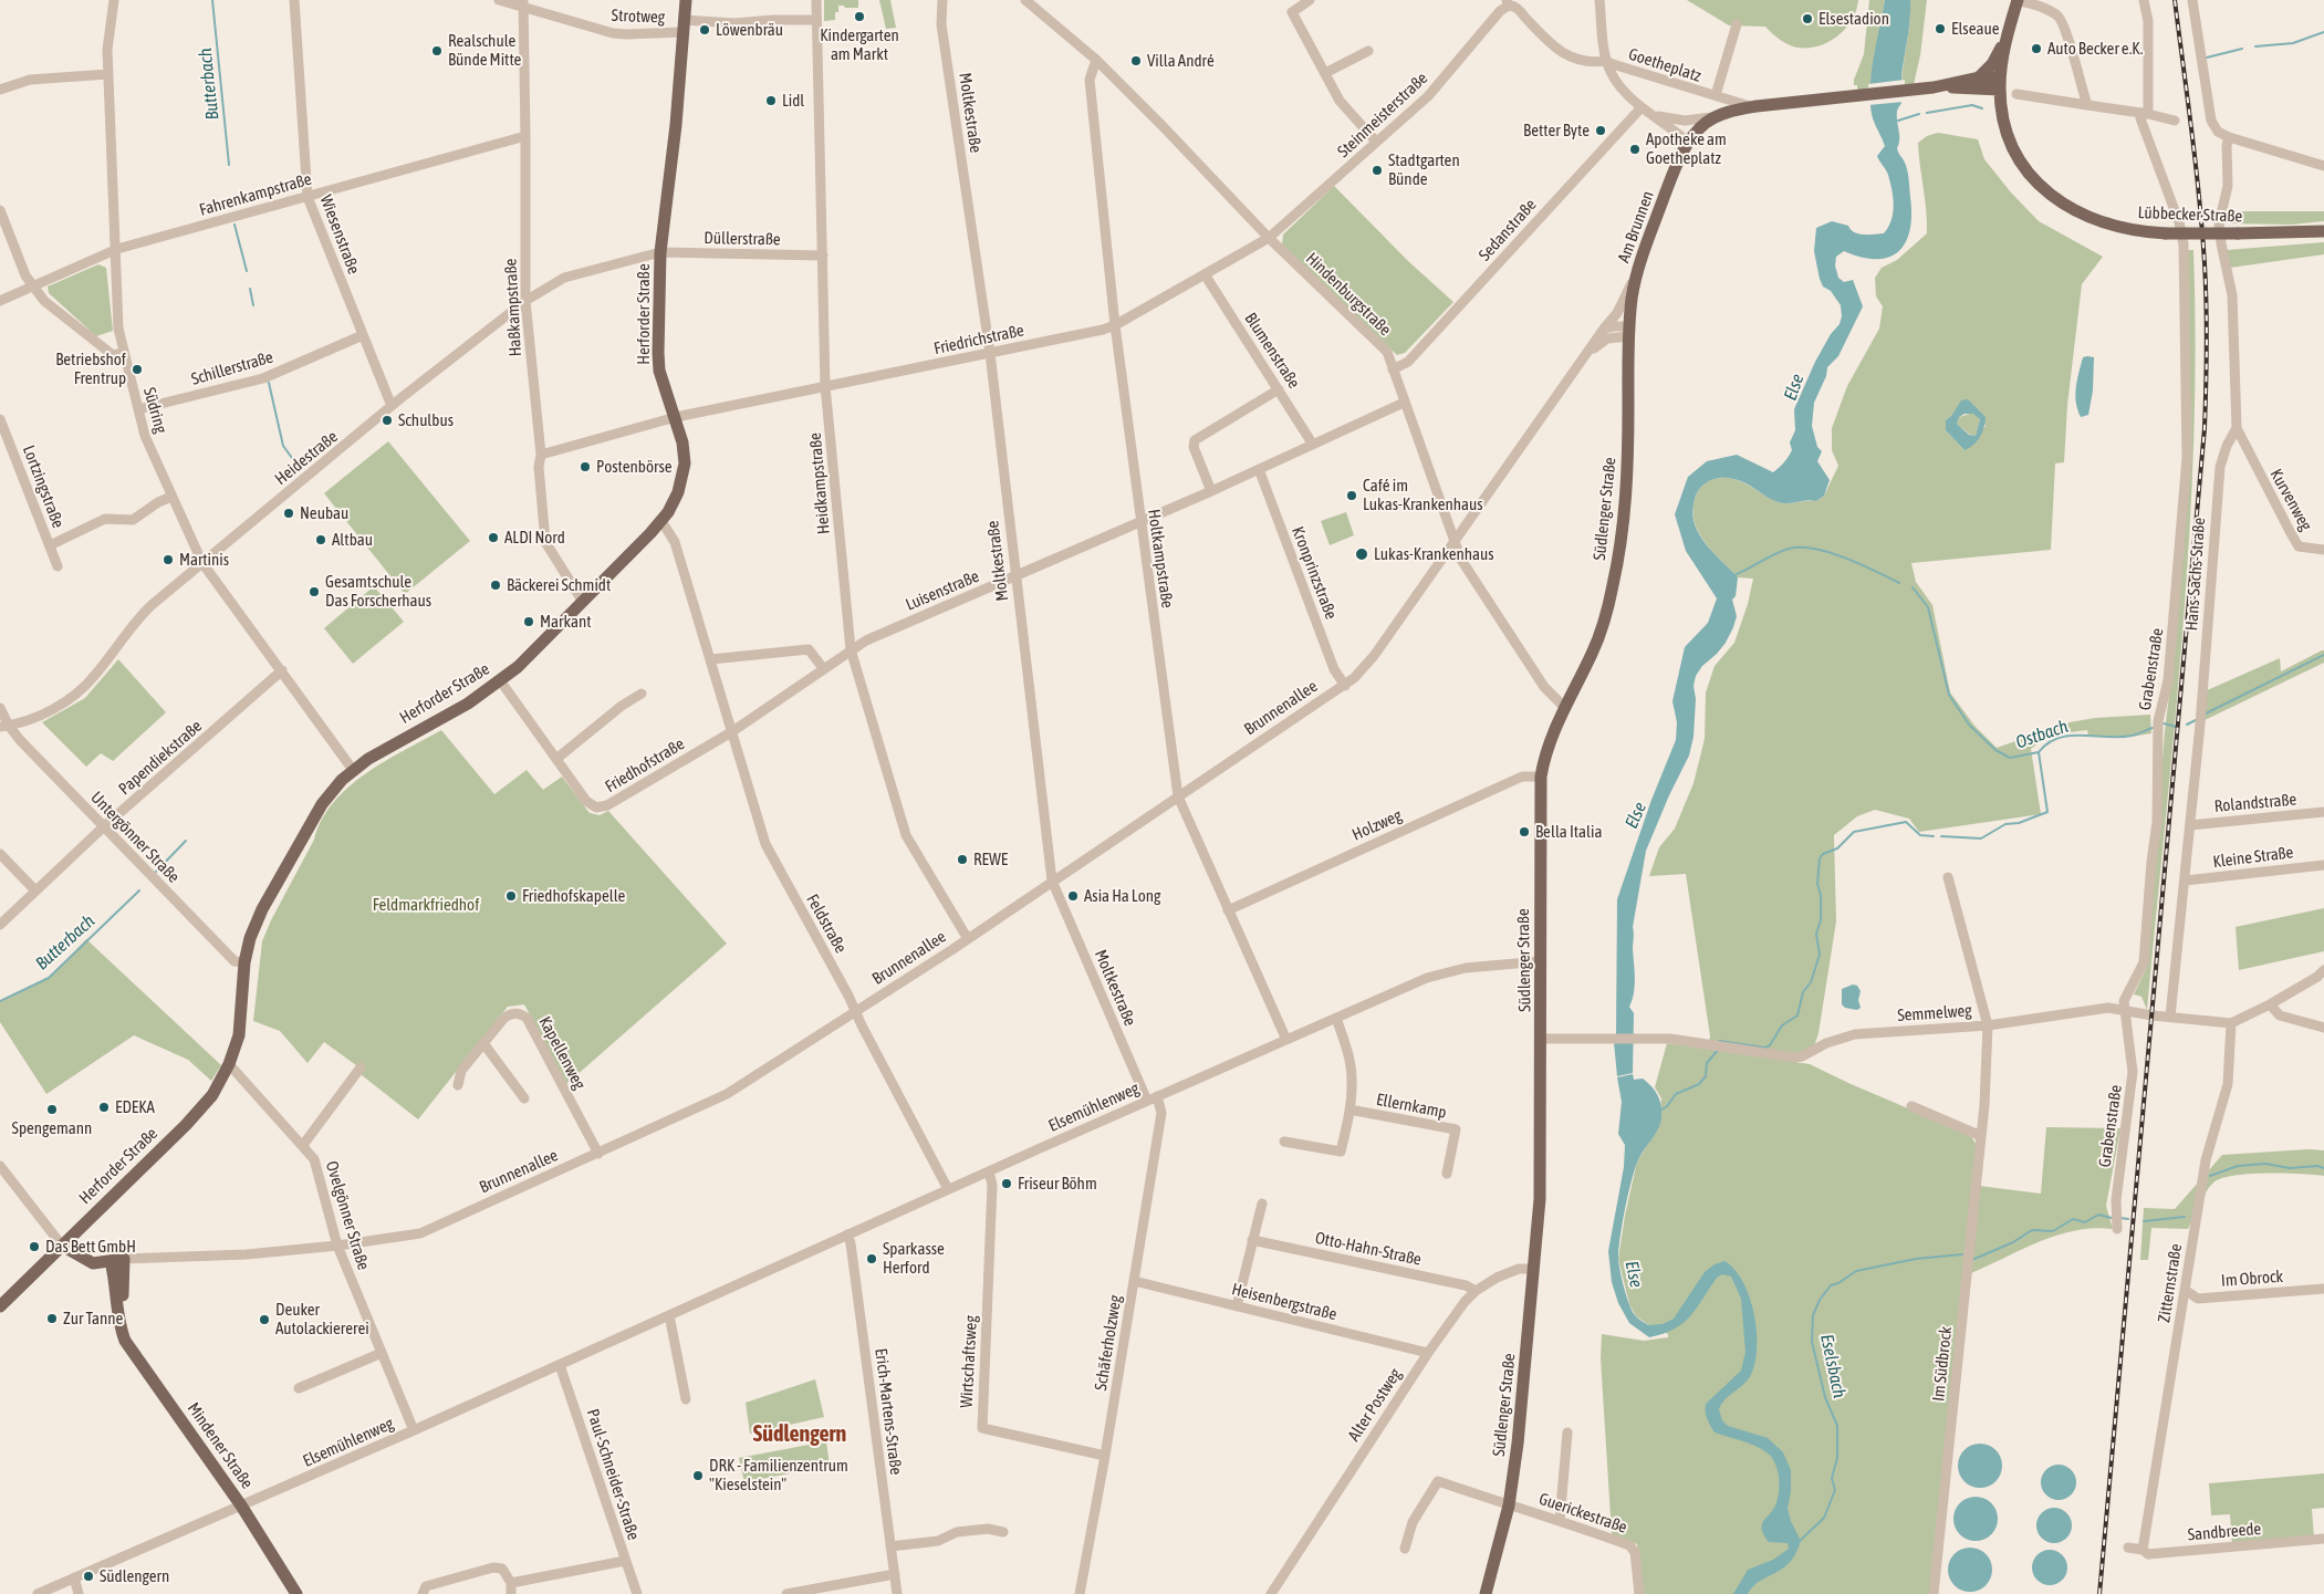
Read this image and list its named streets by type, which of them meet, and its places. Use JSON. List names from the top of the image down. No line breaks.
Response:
{"streets":{"main road":["Lübbecker Straße","Am Brunnen","Herforder Straße","Südlenger Straße","Brunnenallee","Mindener Straße"],"street":["Strotweg","Goetheplatz","Moltkestraße","Steinmeisterstraße","Fahrenkampstraße","Sedanstraße","Wiesenstraße","Düllerstraße","Hindenburgstraße","Haßkampstraße","Friedrichstraße","Blumenstraße","Schillerstraße","Südring","Heidestraße","Heidkampstraße","Lortzingstraße","Kurvenweg","Holtkampstraße","Kronprinzstraße","Hans-Sachs-Straße","Luisenstraße","Grabenstraße","Papendiekstraße","Friedhofstraße","Rolandstraße","Holzweg","Untergönner Straße","Kleine Straße","Feldstraße","Semmelweg","Kapellenweg","Ellernkamp","Elsemühlenweg","Ovelgönner Straße","Otto-Hahn-Straße","Im Obrock","Zitternstraße","Heisenbergstraße","Schäferholzweg","Wirtschaftsweg","Im Südbrock","Alter Postweg","Erich-Martens-Straße","Paul-Schneider-Straße","Guerickestraße","Sandbreede"]},"crossings":[["Strotweg","Haßkampstraße"],["Strotweg","Herforder Straße"],["Strotweg","Heidkampstraße"],["Goetheplatz","Steinmeisterstraße"],["Moltkestraße","Friedrichstraße"],["Moltkestraße","Luisenstraße"],["Moltkestraße","Brunnenallee"],["Moltkestraße","Elsemühlenweg"],["Moltkestraße","Schäferholzweg"],["Steinmeisterstraße","Hindenburgstraße"],["Steinmeisterstraße","Friedrichstraße"],["Fahrenkampstraße","Wiesenstraße"],["Fahrenkampstraße","Haßkampstraße"],["Fahrenkampstraße","Südring"],["Am Brunnen","Südlenger Straße"],["Am Brunnen","Brunnenallee"],["Sedanstraße","Hindenburgstraße"],["Wiesenstraße","Schillerstraße"],["Wiesenstraße","Heidestraße"],["Düllerstraße","Herforder Straße"],["Düllerstraße","Heidestraße"],["Düllerstraße","Heidkampstraße"],["Hindenburgstraße","Friedrichstraße"],["Hindenburgstraße","Südlenger Straße"],["Hindenburgstraße","Holtkampstraße"],["Hindenburgstraße","Luisenstraße"],["Hindenburgstraße","Brunnenallee"],["Haßkampstraße","Herforder Straße"],["Haßkampstraße","Friedrichstraße"],["Haßkampstraße","Heidestraße"],["Herforder Straße","Friedrichstraße"],["Herforder Straße","Südring"],["Herforder Straße","Heidestraße"],["Herforder Straße","Brunnenallee"],["Herforder Straße","Friedhofstraße"],["Herforder Straße","Untergönner Straße"],["Herforder Straße","Feldstraße"],["Herforder Straße","Ovelgönner Straße"],["Friedrichstraße","Blumenstraße"],["Friedrichstraße","Heidkampstraße"],["Friedrichstraße","Holtkampstraße"],["Blumenstraße","Luisenstraße"],["Schillerstraße","Südring"],["Südring","Heidestraße"],["Südring","Papendiekstraße"],["Heidestraße","Untergönner Straße"],["Heidkampstraße","Luisenstraße"],["Heidkampstraße","Brunnenallee"],["Kurvenweg","Hans-Sachs-Straße"],["Südlenger Straße","Brunnenallee"],["Südlenger Straße","Holzweg"],["Südlenger Straße","Semmelweg"],["Südlenger Straße","Elsemühlenweg"],["Südlenger Straße","Alter Postweg"],["Südlenger Straße","Guerickestraße"],["Holtkampstraße","Luisenstraße"],["Holtkampstraße","Brunnenallee"],["Holtkampstraße","Holzweg"],["Holtkampstraße","Elsemühlenweg"],["Kronprinzstraße","Luisenstraße"],["Kronprinzstraße","Brunnenallee"],["Hans-Sachs-Straße","Rolandstraße"],["Hans-Sachs-Straße","Kleine Straße"],["Hans-Sachs-Straße","Semmelweg"],["Luisenstraße","Friedhofstraße"],["Luisenstraße","Feldstraße"],["Grabenstraße","Semmelweg"],["Brunnenallee","Feldstraße"],["Brunnenallee","Kapellenweg"],["Brunnenallee","Ovelgönner Straße"],["Brunnenallee","Mindener Straße"],["Papendiekstraße","Untergönner Straße"],["Friedhofstraße","Feldstraße"],["Feldstraße","Elsemühlenweg"],["Semmelweg","Zitternstraße"],["Semmelweg","Im Südbrock"],["Ellernkamp","Elsemühlenweg"],["Elsemühlenweg","Ovelgönner Straße"],["Elsemühlenweg","Schäferholzweg"],["Elsemühlenweg","Wirtschaftsweg"],["Elsemühlenweg","Erich-Martens-Straße"],["Elsemühlenweg","Mindener Straße"],["Elsemühlenweg","Paul-Schneider-Straße"],["Otto-Hahn-Straße","Alter Postweg"],["Im Obrock","Zitternstraße"],["Zitternstraße","Sandbreede"],["Heisenbergstraße","Schäferholzweg"],["Heisenbergstraße","Alter Postweg"],["Schäferholzweg","Wirtschaftsweg"]],"districts":["Südlengern"],"water":["Butterbach","Else","Ostbach","Eselsbach"],"parks":["Feldmarkfriedhof"],"places":["Kindergarten am Markt","Elsestadion","Elseaue","Löwenbräu","Auto Becker e.K.","Realschule Bünde Mitte","Villa André","Lidl","Better Byte","Apotheke am Goetheplatz","Stadtgarten Bünde","Betriebshof Frentrup","Schulbus","Postenbörse","Café im Lukas-Krankenhaus","Neubau","ALDI Nord","Altbau","Lukas-Krankenhaus","Martinis","Bäckerei Schmidt","Gesamtschule Das Forscherhaus","Markant","Bella Italia","REWE","Friedhofskapelle","Asia Ha Long","EDEKA","Spengemann","Friseur Böhm","Das Bett GmbH","Sparkasse Herford","Zur Tanne","Deuker Autolackiererei","DRK - Familienzentrum \"Kieselstein\"","Südlengern"]}
